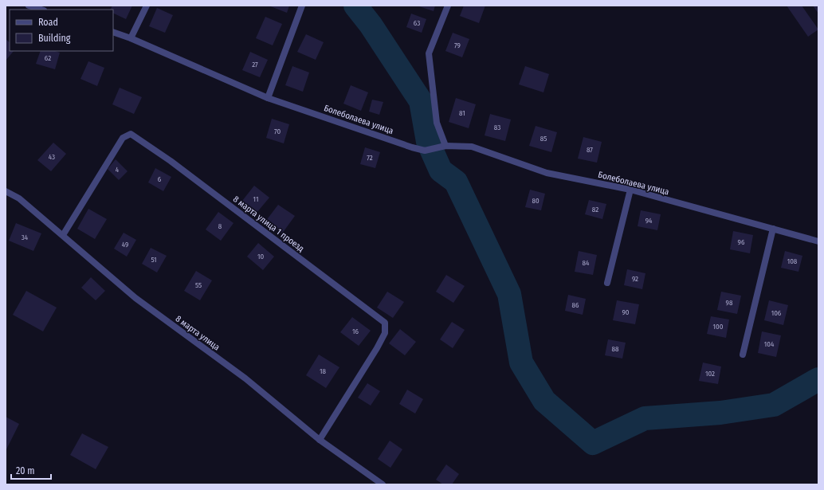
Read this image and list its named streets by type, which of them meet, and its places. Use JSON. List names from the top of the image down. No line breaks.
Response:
{"streets":{"street":["Болеболаева улица","8 марта улица 1 проезд","8 марта улица"]},"crossings":[["8 марта улица 1 проезд","8 марта улица"]],"house_numbers":["63","79","62","27","81","83","70","85","87","43","72","4","6","11","80","82","94","8","34","96","49","10","51","108","84","92","55","98","86","90","106","100","16","104","88","18","102"],"legend":["Road","Building"],"scale_bar":"20 m"}
